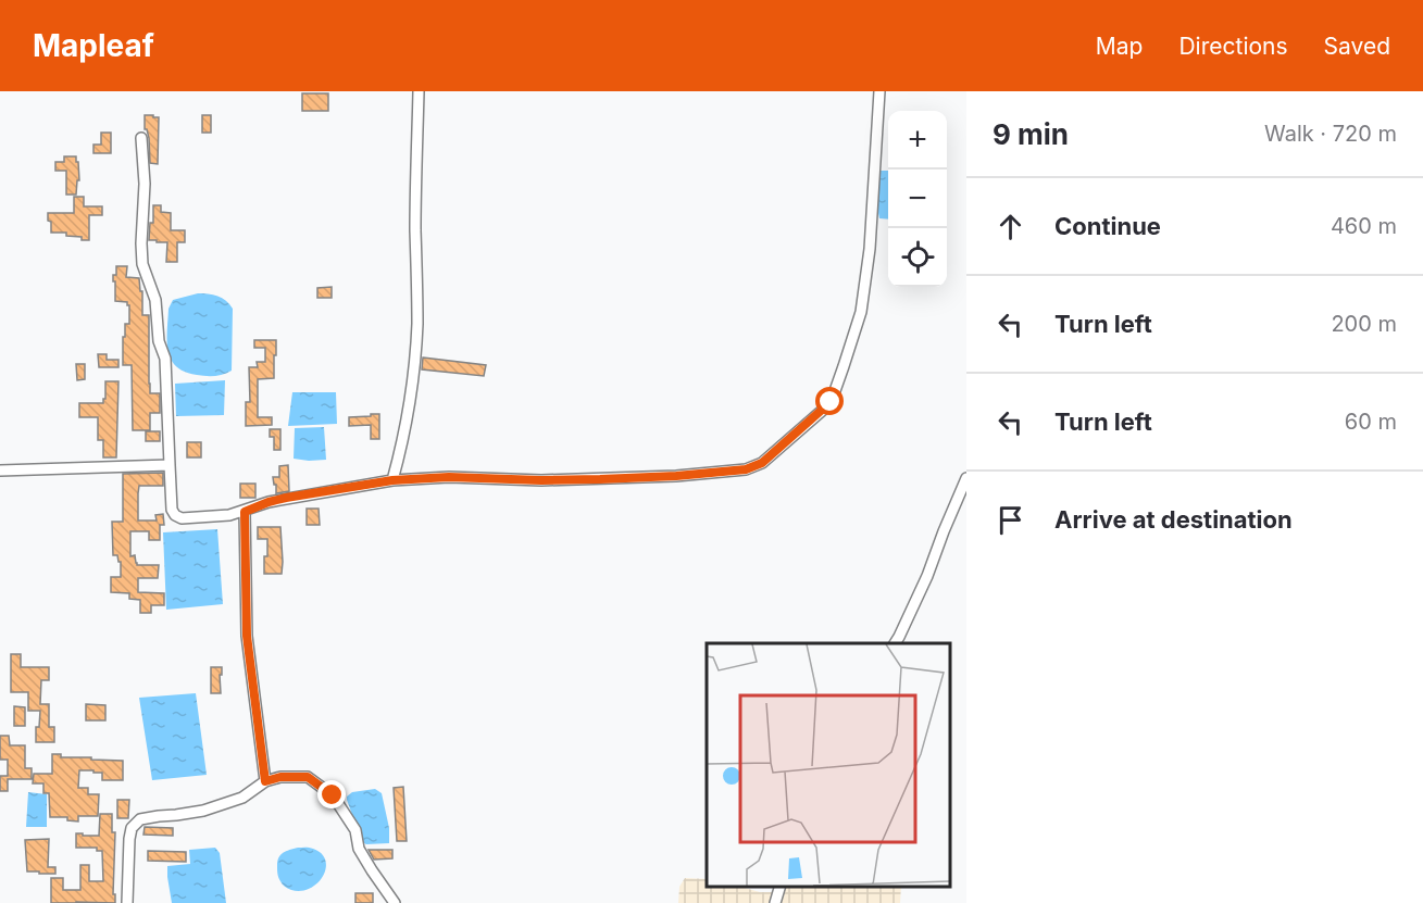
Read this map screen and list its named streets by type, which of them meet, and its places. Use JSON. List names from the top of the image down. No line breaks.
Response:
{"page":{"header":"Mapleaf","nav":["Map","Directions","Saved"],"heading":["9 min","Walk · 720 m"],"map_buttons":["+","−"],"list":[["Continue","460 m"],["Turn left","200 m"],["Turn left","60 m"],"Arrive at destination"]}}
